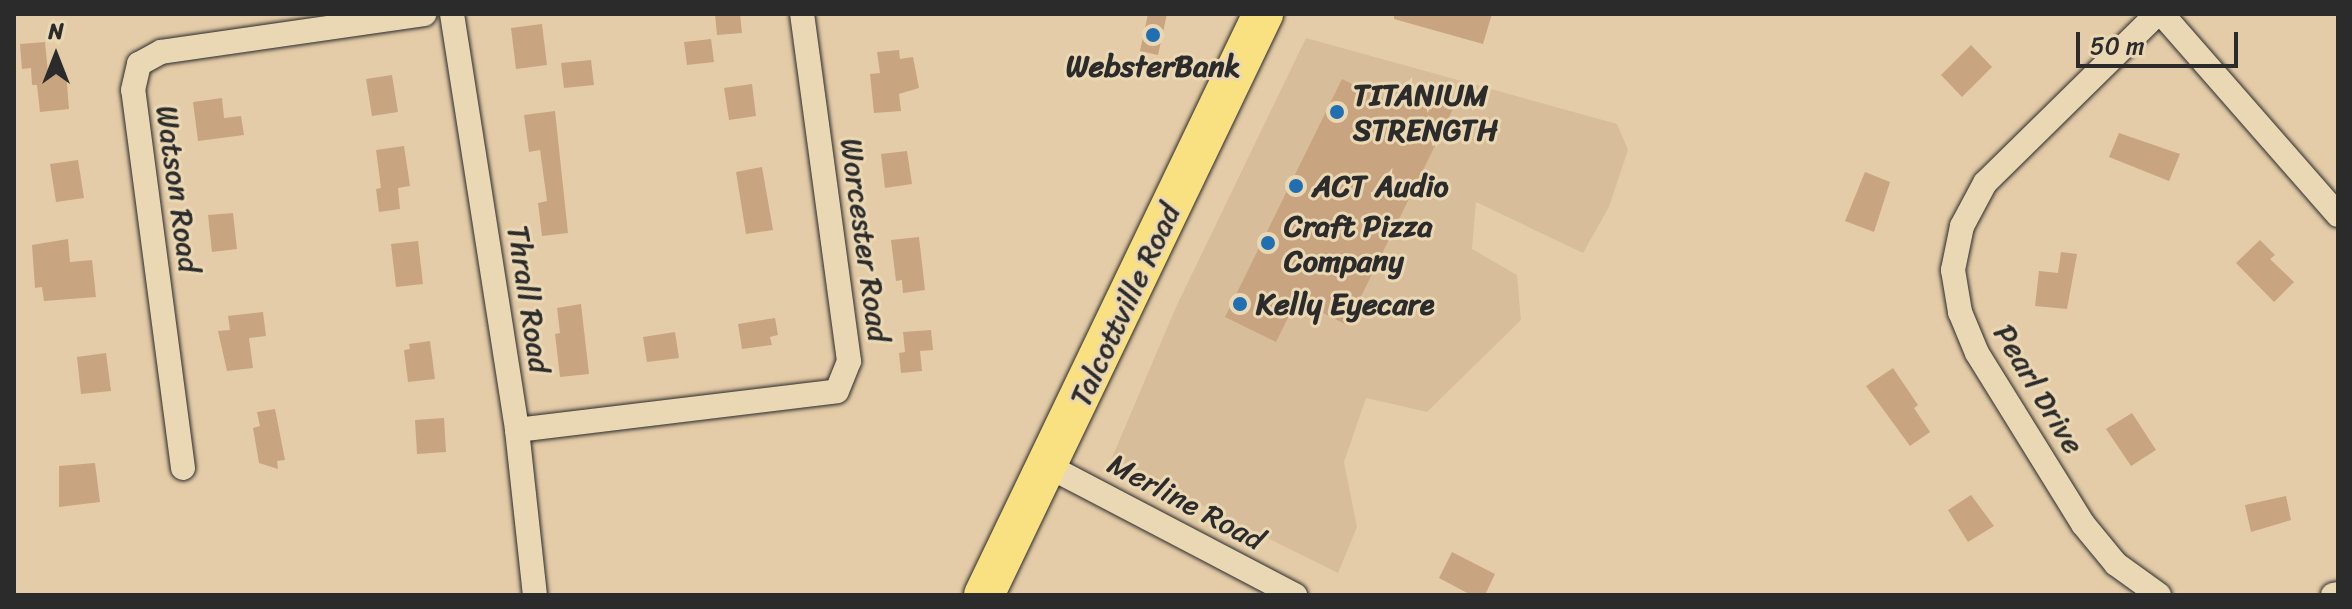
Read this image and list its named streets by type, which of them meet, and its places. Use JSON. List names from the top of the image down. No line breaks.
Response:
{"streets":{"main road":["Talcottville Road"],"street":["Watson Road","Worcester Road","Thrall Road","Pearl Drive","Merline Road"]},"crossings":[["Worcester Road","Thrall Road"],["Talcottville Road","Merline Road"]],"places":["WebsterBank","TITANIUM STRENGTH","ACT Audio","Craft Pizza Company","Kelly Eyecare"],"scale_bar":"50 m","north":"top"}
